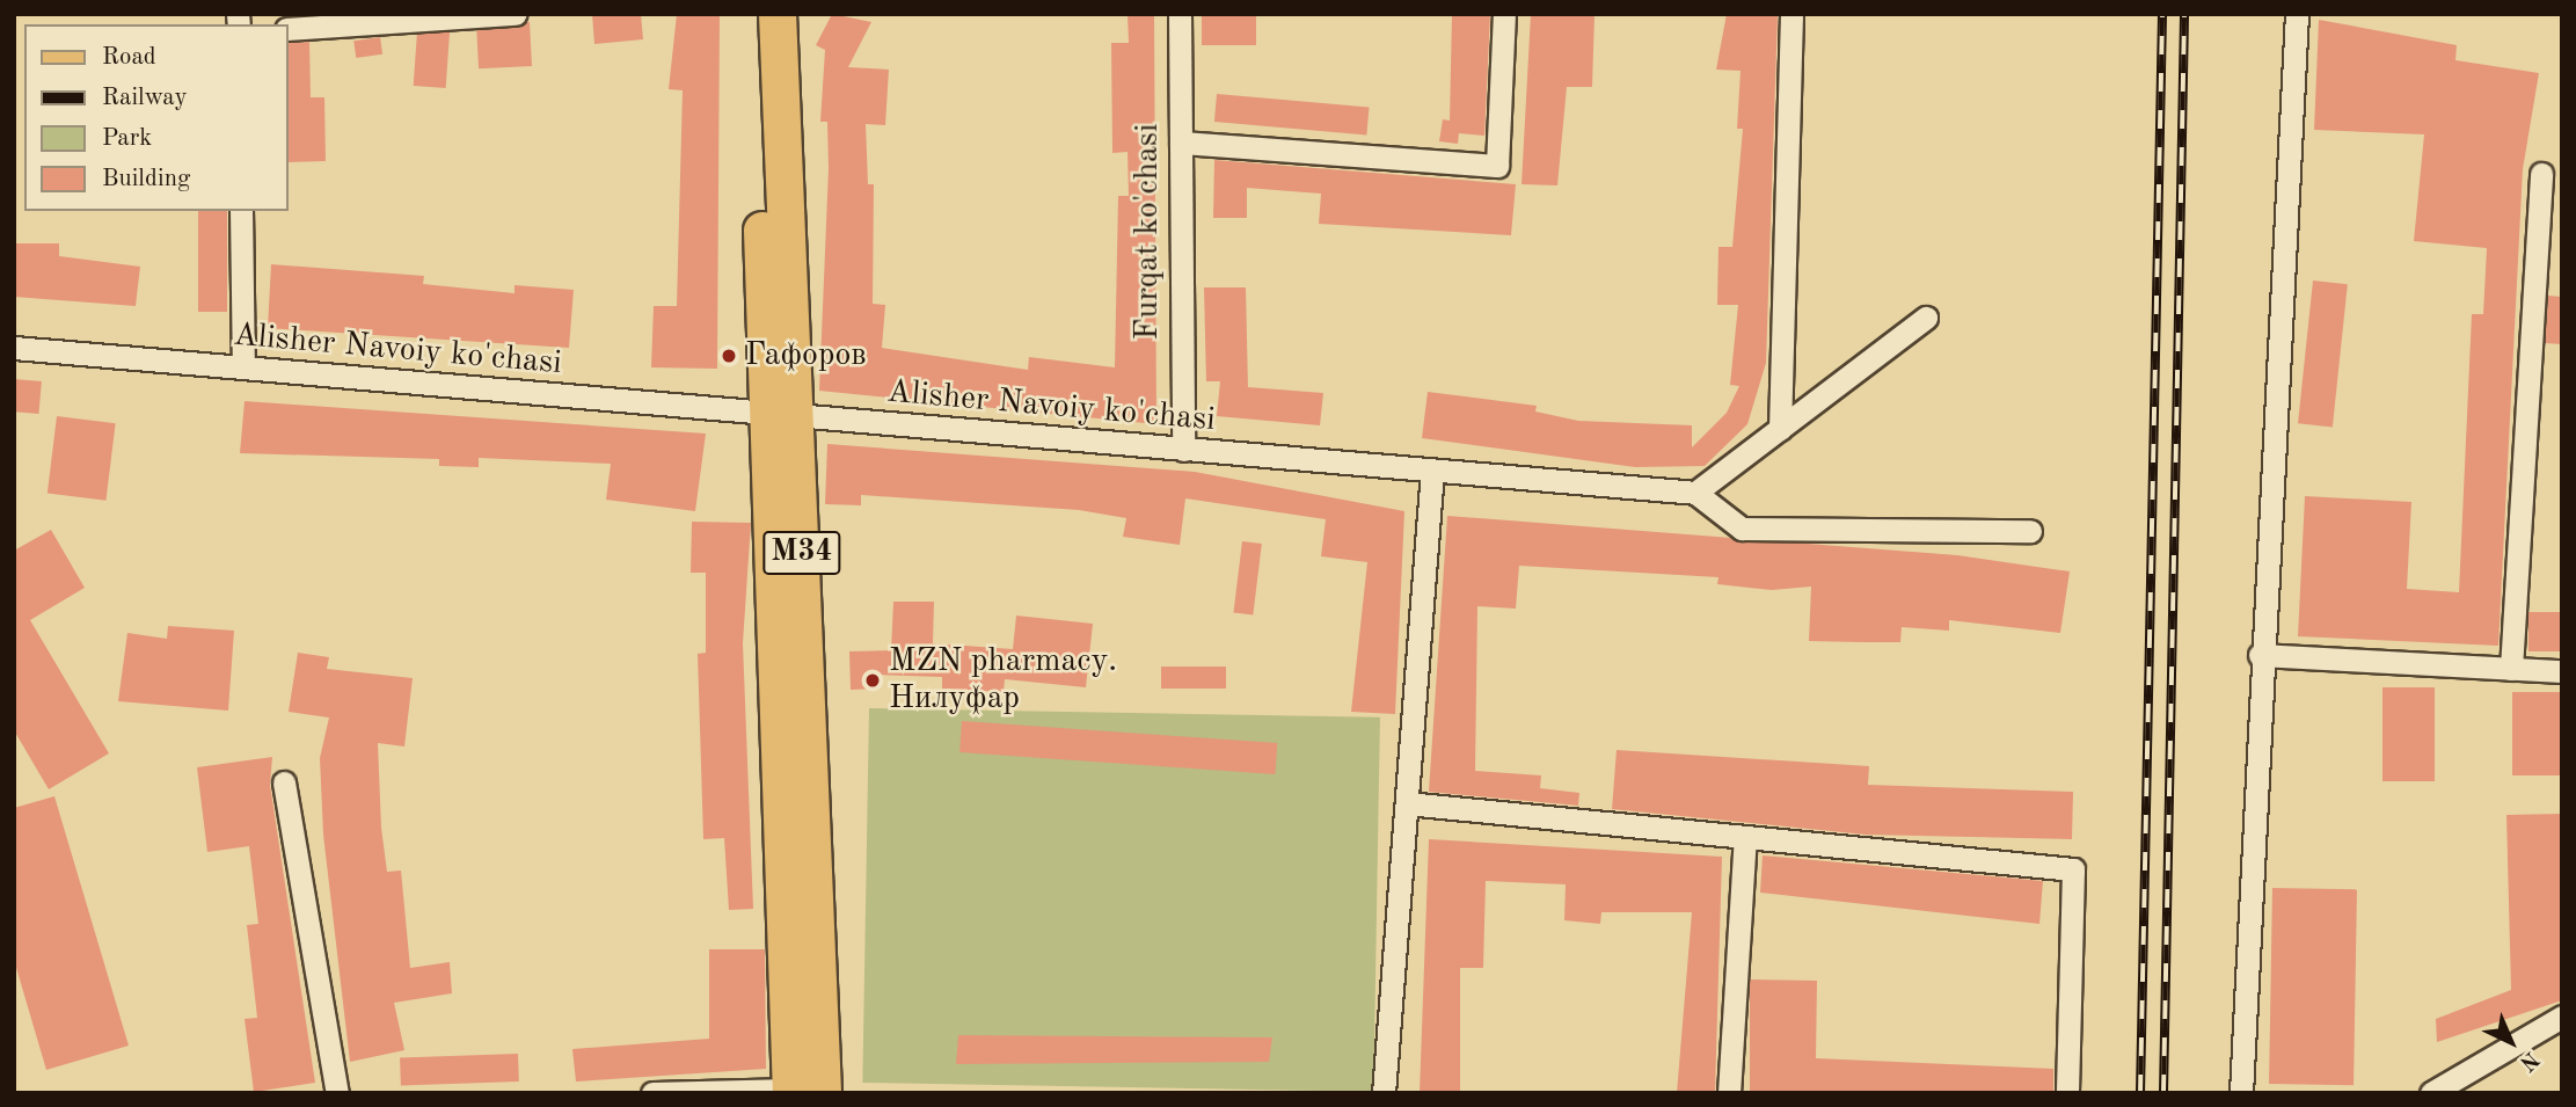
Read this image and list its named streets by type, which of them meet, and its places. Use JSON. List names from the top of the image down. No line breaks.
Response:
{"streets":{"main road":["M34"],"street":["Furqat ko'chasi","Alisher Navoiy ko'chasi"]},"crossings":[["Furqat ko'chasi","Alisher Navoiy ko'chasi"],["Alisher Navoiy ko'chasi","M34"]],"places":["Гафоров","MZN pharmacy. Нилуфар"],"legend":["Road","Railway","Park","Building"],"north":"bottom right"}
